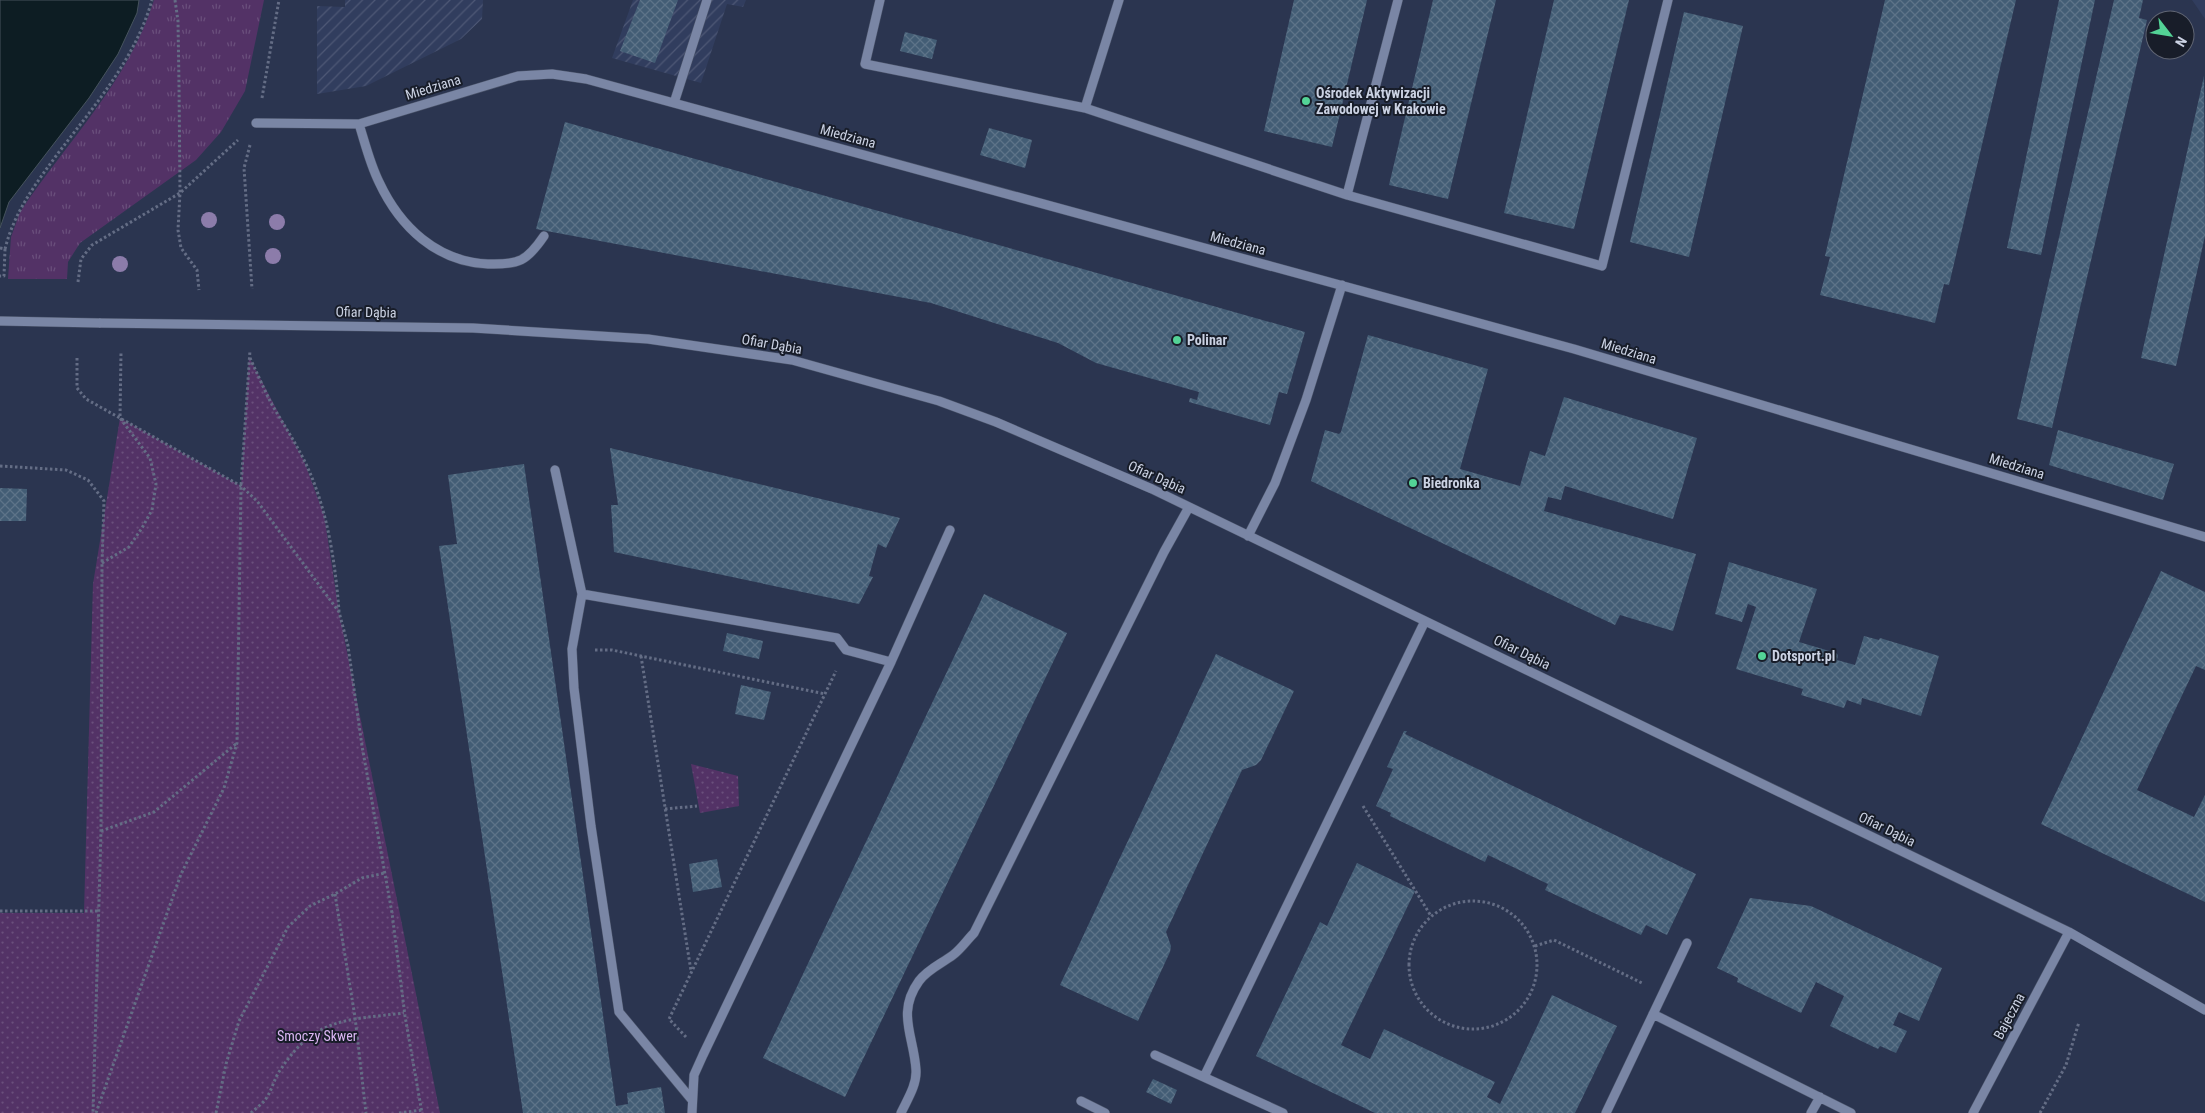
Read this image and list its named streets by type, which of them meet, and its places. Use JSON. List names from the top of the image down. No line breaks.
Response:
{"streets":{"street":["Miedziana","Ofiar Dąbia","Bajeczna"]},"crossings":[["Ofiar Dąbia","Bajeczna"]],"parks":["Smoczy Skwer"],"places":["Ośrodek Aktywizacji Zawodowej w Krakowie","Polinar","Biedronka","Dotsport.pl"],"north":"bottom right"}
